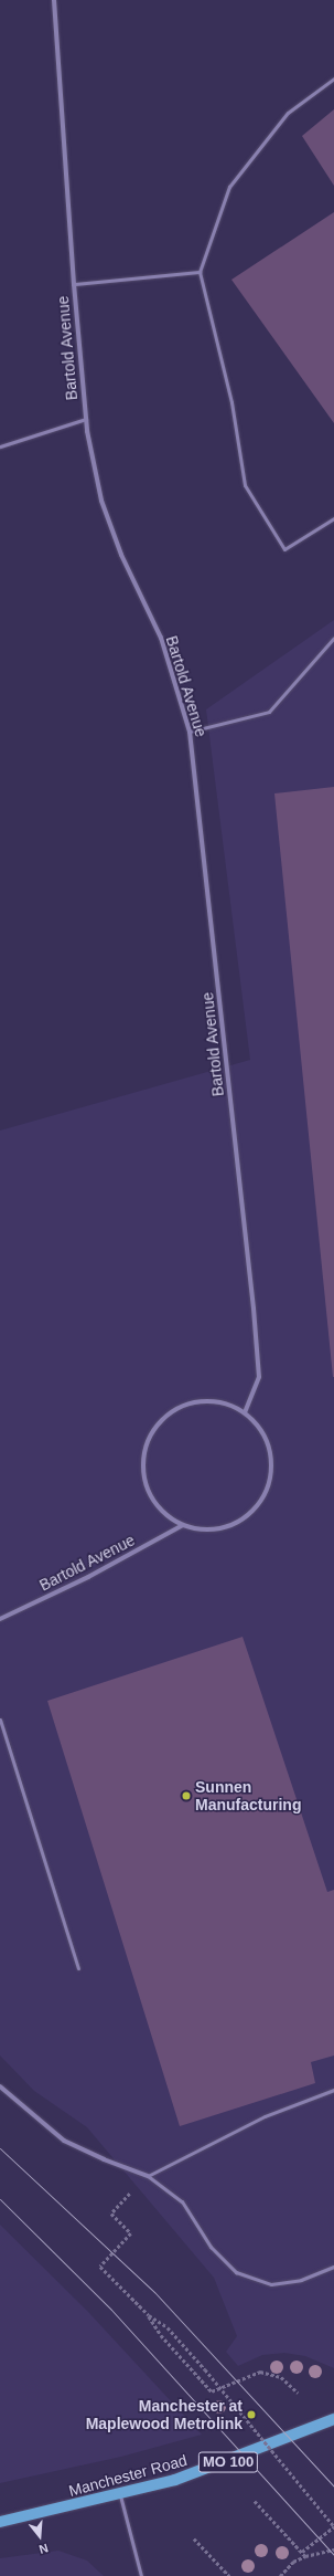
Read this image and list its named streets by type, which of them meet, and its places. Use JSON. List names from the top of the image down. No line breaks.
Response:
{"streets":{"main road":["MO 100","Manchester Road"],"street":["Bartold Avenue"]},"places":["Sunnen Manufacturing","Manchester at Maplewood Metrolink"],"north":"bottom"}
